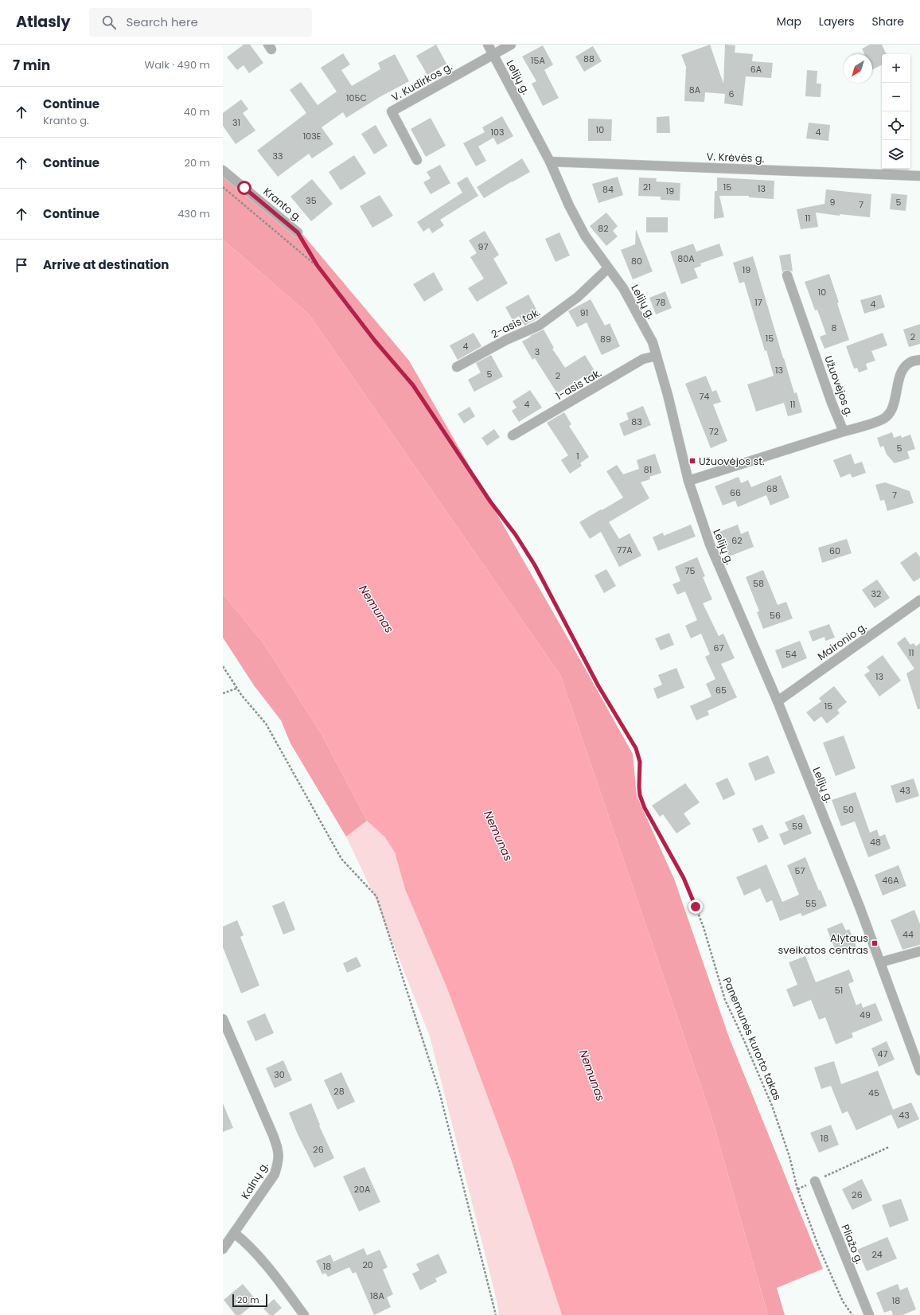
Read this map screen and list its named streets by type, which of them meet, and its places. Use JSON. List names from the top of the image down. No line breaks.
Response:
{"streets":{"street":["Lelijų g.","V. Kudirkos g.","V. Krėvės g.","Kranto g.","2-asis tak.","1-asis tak.","Užuovėjos g.","Maironio g.","Kalnų g.","Pliažo g."],"path":["Panemunės kurorto takas"]},"crossings":[["Lelijų g.","V. Kudirkos g."],["Lelijų g.","V. Krėvės g."],["Lelijų g.","2-asis tak."],["Lelijų g.","1-asis tak."],["Lelijų g.","Maironio g."]],"water":["Nemunas"],"places":{"transit":["Užuovėjos st.","Alytaus sveikatos centras"]},"house_numbers":["88","15A","6A","8A","6","105C","31","10","103","4","103E","33","21","15","13","84","19","35","9","5","7","11","82","97","80A","80","19","10","78","17","4","91","8","2","15","89","4","3","13","5","2","74","4","11","83","72","5","1","81","68","66","7","62","77A","60","75","58","32","56","67","11","54","13","65","15","43","50","59","48","57","46A","55","44","51","49","47","30","28","45","43","18","26","20A","26","24","20","18","18A","18"],"scale_bar":"20 m","north":"bottom left","page":{"header":"Atlasly","search":"Search here","nav":["Map","Layers","Share"],"heading":["7 min","Walk · 490 m"],"map_buttons":["+","−"],"list":[["Continue","Kranto g.","40 m"],["Continue","20 m"],["Continue","430 m"],"Arrive at destination"],"scale":"20 m"}}
